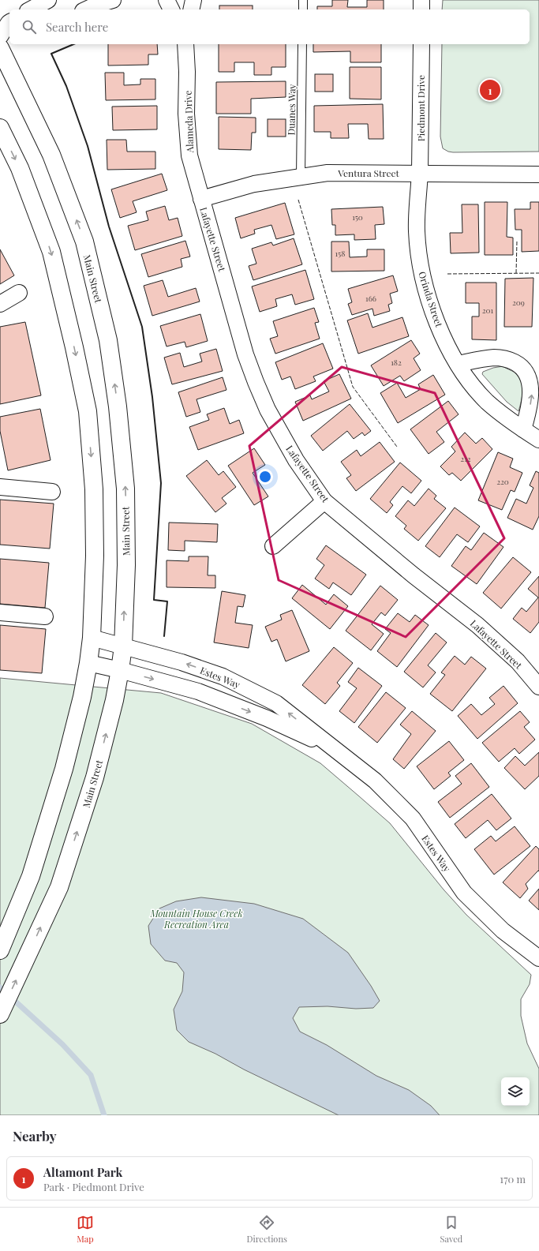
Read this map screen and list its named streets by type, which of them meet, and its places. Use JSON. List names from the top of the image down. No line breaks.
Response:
{"streets":{"street":["Piedmont Drive","Alameda Drive","Ventura Street","Lafayette Street","Main Street","Orinda Street","Estes Way"],"lane":["Duanes Way"]},"crossings":[["Piedmont Drive","Ventura Street"],["Piedmont Drive","Orinda Street"],["Duanes Way","Ventura Street"],["Alameda Drive","Ventura Street"],["Alameda Drive","Lafayette Street"],["Ventura Street","Lafayette Street"],["Ventura Street","Orinda Street"],["Main Street","Estes Way"]],"parks":["Mountain House Creek Recreation Area"],"house_numbers":["150","158","166","209","201","182","212","220"],"page":{"search":"Search here","pins":"1","heading":"Nearby","list":[{"mark":"1","name":"Altamont Park","note":"Park · Piedmont Drive","value":"170 m"}],"nav":["Map","Directions","Saved"]}}
